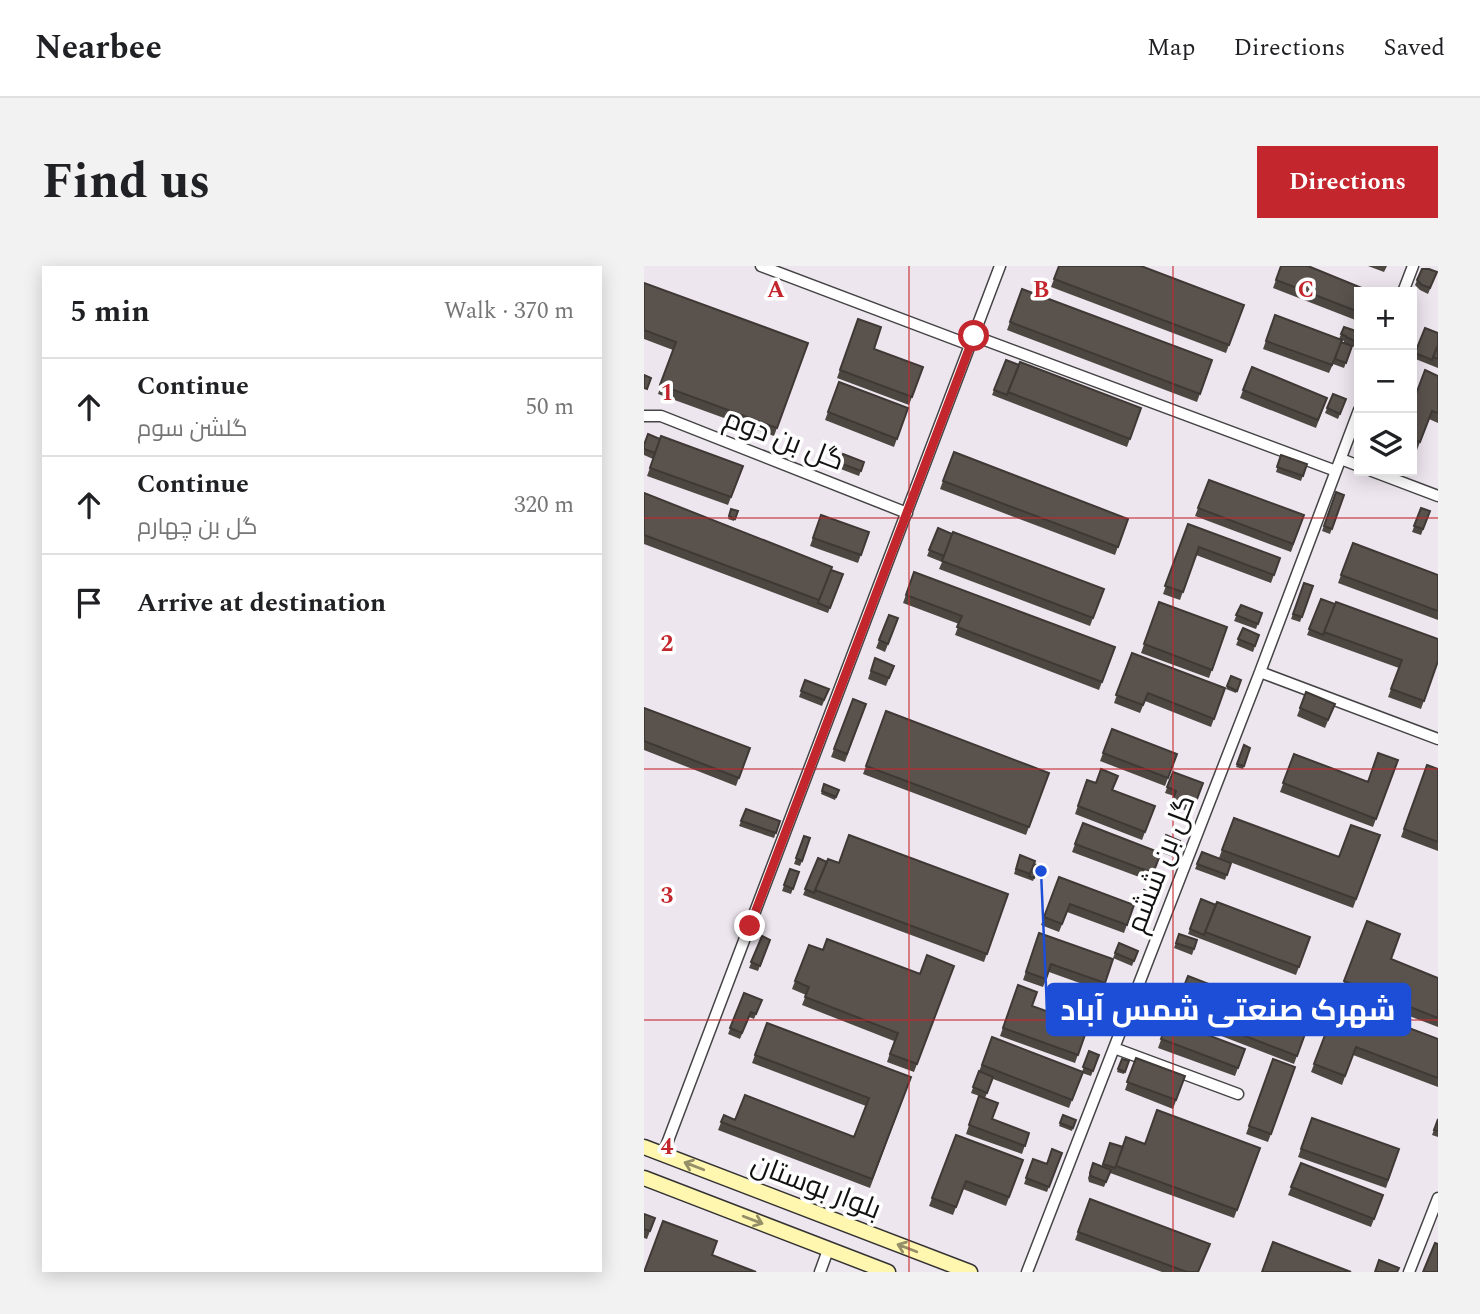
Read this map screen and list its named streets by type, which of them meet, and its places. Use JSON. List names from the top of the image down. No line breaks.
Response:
{"streets":{"street":["گل بن دوم","گل بن ششم","بلوار بوستان"]},"places":["شهرک صنعتی شمس آباد"],"page":{"header":"Nearbee","nav":["Map","Directions","Saved"],"title":"Find us","buttons":"Directions","heading":["5 min","Walk · 370 m"],"map_buttons":["+","−"],"list":[["Continue","گلشن سوم","50 m"],["Continue","گل بن چهارم","320 m"],"Arrive at destination"]},"grid":{"columns":["A","B","C"],"rows":["1","2","3","4"]}}
